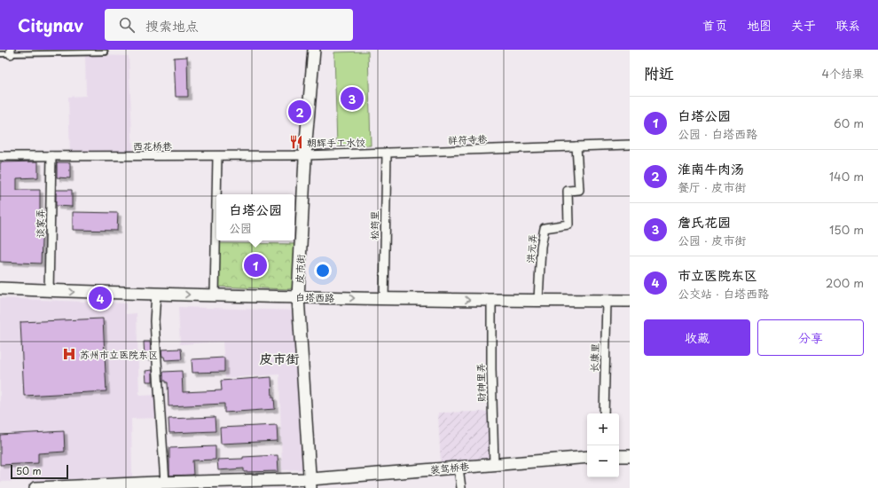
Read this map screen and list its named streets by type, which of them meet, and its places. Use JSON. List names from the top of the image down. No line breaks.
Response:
{"streets":{"street":["祥符寺巷","西花桥巷","谈家弄","松筠里","洪元弄","皮市街","白塔西路","长康里","财神里弄","装驾桥巷"]},"crossings":[["祥符寺巷","西花桥巷"],["祥符寺巷","松筠里"],["祥符寺巷","洪元弄"],["祥符寺巷","皮市街"],["西花桥巷","谈家弄"],["西花桥巷","皮市街"],["谈家弄","白塔西路"],["松筠里","白塔西路"],["洪元弄","白塔西路"],["皮市街","白塔西路"],["皮市街","装驾桥巷"],["白塔西路","长康里"],["白塔西路","财神里弄"],["财神里弄","装驾桥巷"]],"one_way":["白塔西路"],"districts":["皮市街"],"places":{"restaurant":["朝辉手工水饺"],"hospital":["苏州市立医院东区"]},"scale_bar":"50 m","page":{"header":"Citynav","search":"搜索地点","nav":["首页","地图","关于","联系"],"heading":["附近","4个结果"],"pins":["3","2","1","4"],"list":[{"mark":"1","name":"白塔公园","note":"公园 · 白塔西路","value":"60 m"},{"mark":"2","name":"淮南牛肉汤","note":"餐厅 · 皮市街","value":"140 m"},{"mark":"3","name":"詹氏花园","note":"公园 · 皮市街","value":"150 m"},{"mark":"4","name":"市立医院东区","note":"公交站 · 白塔西路","value":"200 m"}],"popup":["白塔公园","公园"],"buttons":["收藏","分享"],"map_buttons":["+","−"],"scale":"50 m"}}
